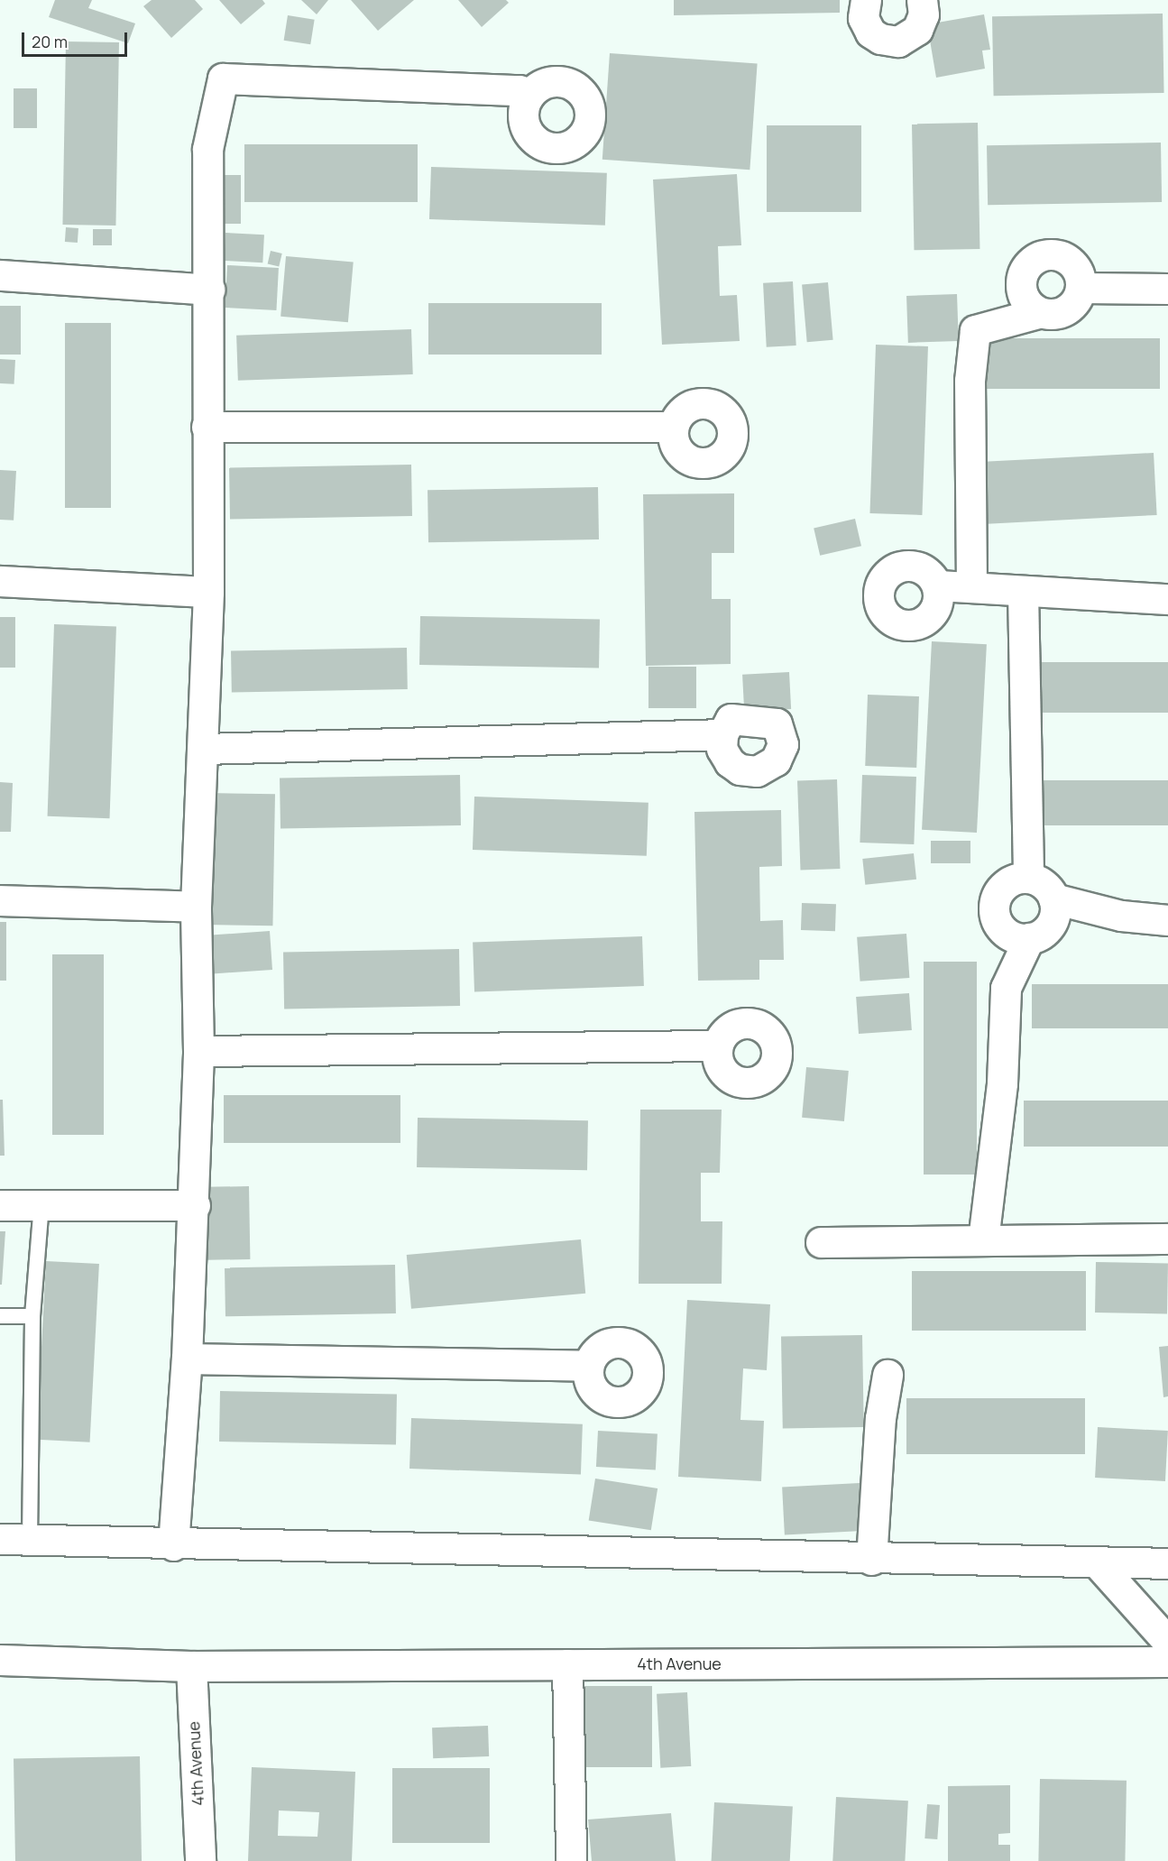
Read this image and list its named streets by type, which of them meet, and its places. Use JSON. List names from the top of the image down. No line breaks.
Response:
{"streets":{"street":["4th Avenue"]},"scale_bar":"20 m"}
